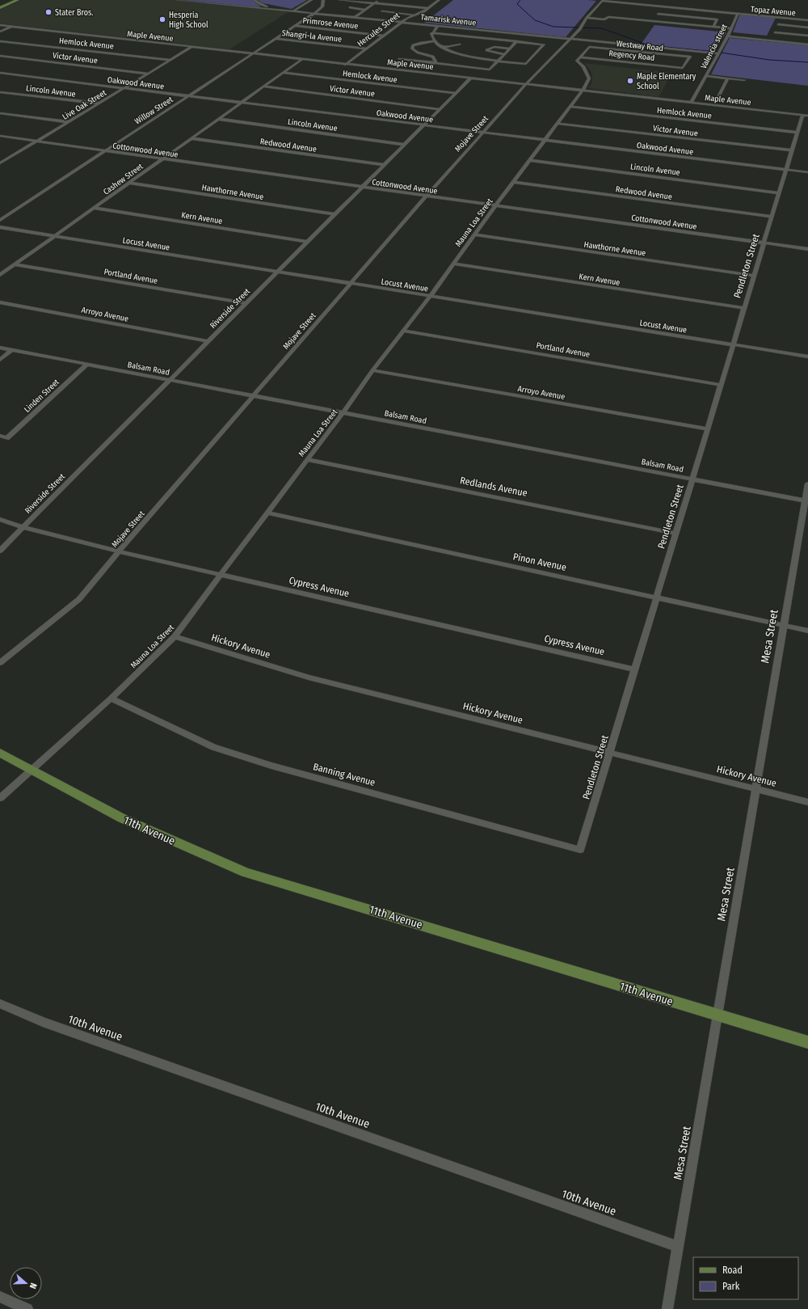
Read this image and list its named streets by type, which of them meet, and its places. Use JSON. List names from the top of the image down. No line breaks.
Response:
{"streets":{"main road":["11th Avenue"],"street":["Topaz Avenue","Tamarisk Avenue","Primrose Avenue","Hercules Street","Maple Avenue","Shangri-la Avenue","Hemlock Avenue","Westway Road","Valencia street","Regency Road","Victor Avenue","Oakwood Avenue","Lincoln Avenue","Live Oak Street","Willow Street","Mojave Street","Redwood Avenue","Cottonwood Avenue","Cashew Street","Hawthorne Avenue","Kern Avenue","Mauna Loa Street","Locust Avenue","Pendleton Street","Portland Avenue","Riverside Street","Arroyo Avenue","Balsam Road","Linden Street","Redlands Avenue","Pinon Avenue","Cypress Avenue","Mesa Street","Hickory Avenue","Banning Avenue","10th Avenue"]},"crossings":[["Topaz Avenue","Valencia street"],["Topaz Avenue","Mojave Street"],["Tamarisk Avenue","Hercules Street"],["Tamarisk Avenue","Valencia street"],["Tamarisk Avenue","Willow Street"],["Tamarisk Avenue","Mojave Street"],["Primrose Avenue","Hercules Street"],["Primrose Avenue","Willow Street"],["Hercules Street","Maple Avenue"],["Hercules Street","Shangri-la Avenue"],["Maple Avenue","Valencia street"],["Maple Avenue","Live Oak Street"],["Maple Avenue","Willow Street"],["Maple Avenue","Mojave Street"],["Maple Avenue","Cashew Street"],["Maple Avenue","Mauna Loa Street"],["Maple Avenue","Pendleton Street"],["Maple Avenue","Riverside Street"],["Shangri-la Avenue","Willow Street"],["Hemlock Avenue","Live Oak Street"],["Hemlock Avenue","Cashew Street"],["Hemlock Avenue","Mauna Loa Street"],["Hemlock Avenue","Pendleton Street"],["Hemlock Avenue","Riverside Street"],["Westway Road","Regency Road"],["Westway Road","Mauna Loa Street"],["Regency Road","Mauna Loa Street"],["Victor Avenue","Live Oak Street"],["Victor Avenue","Cashew Street"],["Victor Avenue","Mauna Loa Street"],["Victor Avenue","Pendleton Street"],["Victor Avenue","Riverside Street"],["Oakwood Avenue","Live Oak Street"],["Oakwood Avenue","Willow Street"],["Oakwood Avenue","Mojave Street"],["Oakwood Avenue","Cashew Street"],["Oakwood Avenue","Mauna Loa Street"],["Oakwood Avenue","Pendleton Street"],["Oakwood Avenue","Riverside Street"],["Lincoln Avenue","Live Oak Street"],["Lincoln Avenue","Cashew Street"],["Lincoln Avenue","Mauna Loa Street"],["Lincoln Avenue","Pendleton Street"],["Lincoln Avenue","Riverside Street"],["Live Oak Street","Cottonwood Avenue"],["Willow Street","Cottonwood Avenue"],["Mojave Street","Cottonwood Avenue"],["Mojave Street","Locust Avenue"],["Mojave Street","Balsam Road"],["Mojave Street","Cypress Avenue"],["Redwood Avenue","Cashew Street"],["Redwood Avenue","Mauna Loa Street"],["Redwood Avenue","Pendleton Street"],["Redwood Avenue","Riverside Street"],["Cottonwood Avenue","Cashew Street"],["Cottonwood Avenue","Mauna Loa Street"],["Cottonwood Avenue","Pendleton Street"],["Cottonwood Avenue","Riverside Street"],["Cashew Street","Hawthorne Avenue"],["Cashew Street","Kern Avenue"],["Cashew Street","Locust Avenue"],["Cashew Street","Portland Avenue"],["Hawthorne Avenue","Mauna Loa Street"],["Hawthorne Avenue","Pendleton Street"],["Hawthorne Avenue","Riverside Street"],["Kern Avenue","Mauna Loa Street"],["Kern Avenue","Pendleton Street"],["Kern Avenue","Riverside Street"],["Mauna Loa Street","Locust Avenue"],["Mauna Loa Street","Portland Avenue"],["Mauna Loa Street","Arroyo Avenue"],["Mauna Loa Street","Balsam Road"],["Mauna Loa Street","Redlands Avenue"],["Mauna Loa Street","Pinon Avenue"],["Mauna Loa Street","Cypress Avenue"],["Mauna Loa Street","Hickory Avenue"],["Mauna Loa Street","Banning Avenue"],["Mauna Loa Street","11th Avenue"],["Locust Avenue","Pendleton Street"],["Locust Avenue","Riverside Street"],["Pendleton Street","Portland Avenue"],["Pendleton Street","Arroyo Avenue"],["Pendleton Street","Balsam Road"],["Pendleton Street","Redlands Avenue"],["Pendleton Street","Pinon Avenue"],["Pendleton Street","Cypress Avenue"],["Pendleton Street","Hickory Avenue"],["Pendleton Street","Banning Avenue"],["Portland Avenue","Riverside Street"],["Riverside Street","Arroyo Avenue"],["Riverside Street","Balsam Road"],["Riverside Street","Cypress Avenue"],["Balsam Road","Linden Street"],["Balsam Road","Mesa Street"],["Pinon Avenue","Mesa Street"],["Mesa Street","Hickory Avenue"],["Mesa Street","11th Avenue"],["Mesa Street","10th Avenue"]],"places":["Stater Bros.","Hesperia High School","Maple Elementary School"],"legend":["Road","Park"],"north":"right"}
